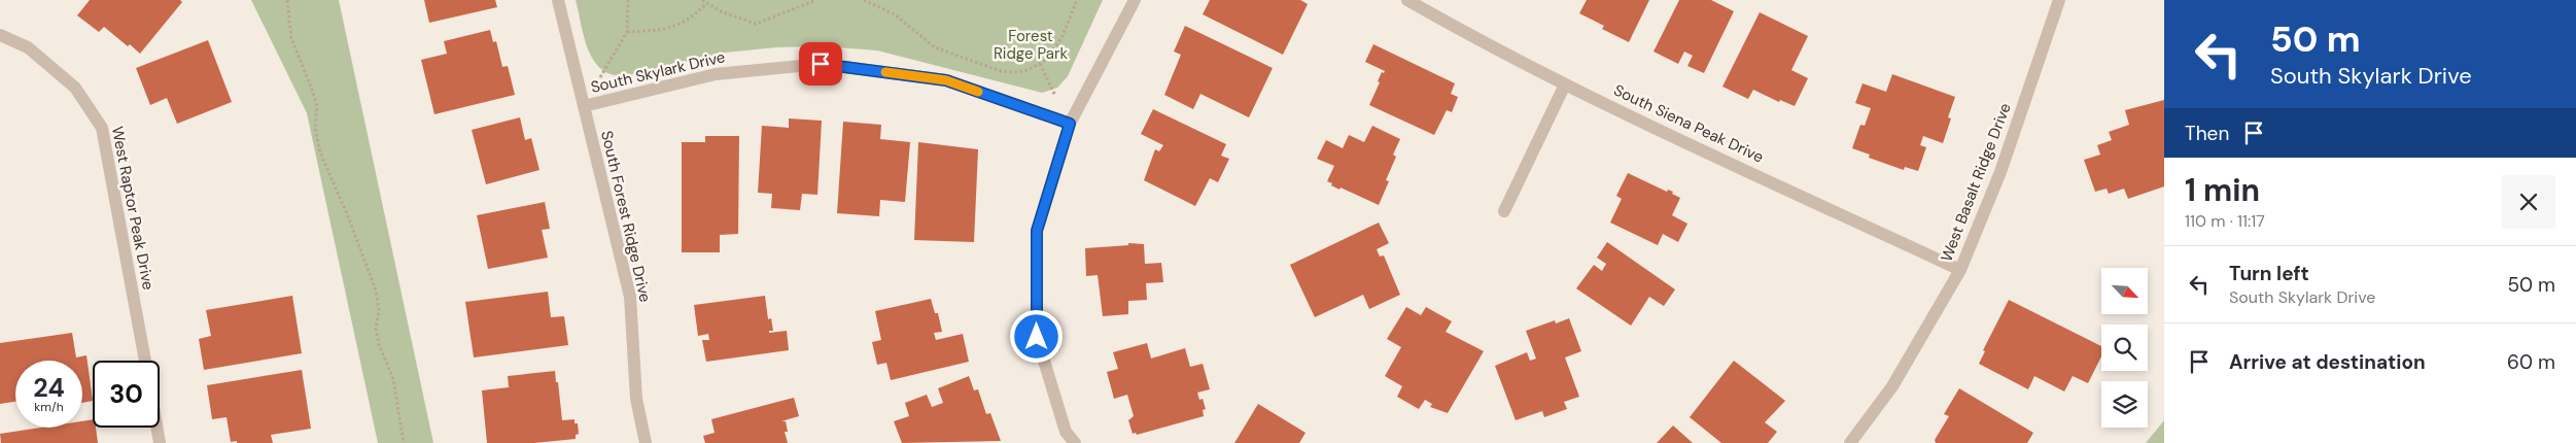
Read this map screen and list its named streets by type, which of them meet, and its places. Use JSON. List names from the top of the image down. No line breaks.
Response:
{"streets":{"street":["South Skylark Drive","South Siena Peak Drive","West Basalt Ridge Drive","West Raptor Peak Drive","South Forest Ridge Drive"]},"crossings":[["South Skylark Drive","South Forest Ridge Drive"],["South Siena Peak Drive","West Basalt Ridge Drive"]],"parks":["Forest Ridge Park"],"north":"bottom right","page":{"turn":["50 m","South Skylark Drive"],"then":"Then","heading":["1 min","110 m · 11:17"],"list":[{"name":"Turn left","note":"South Skylark Drive","value":"50 m"},{"name":"Arrive at destination","value":"60 m"}],"speed":"24 km/h","limit":"30"}}
